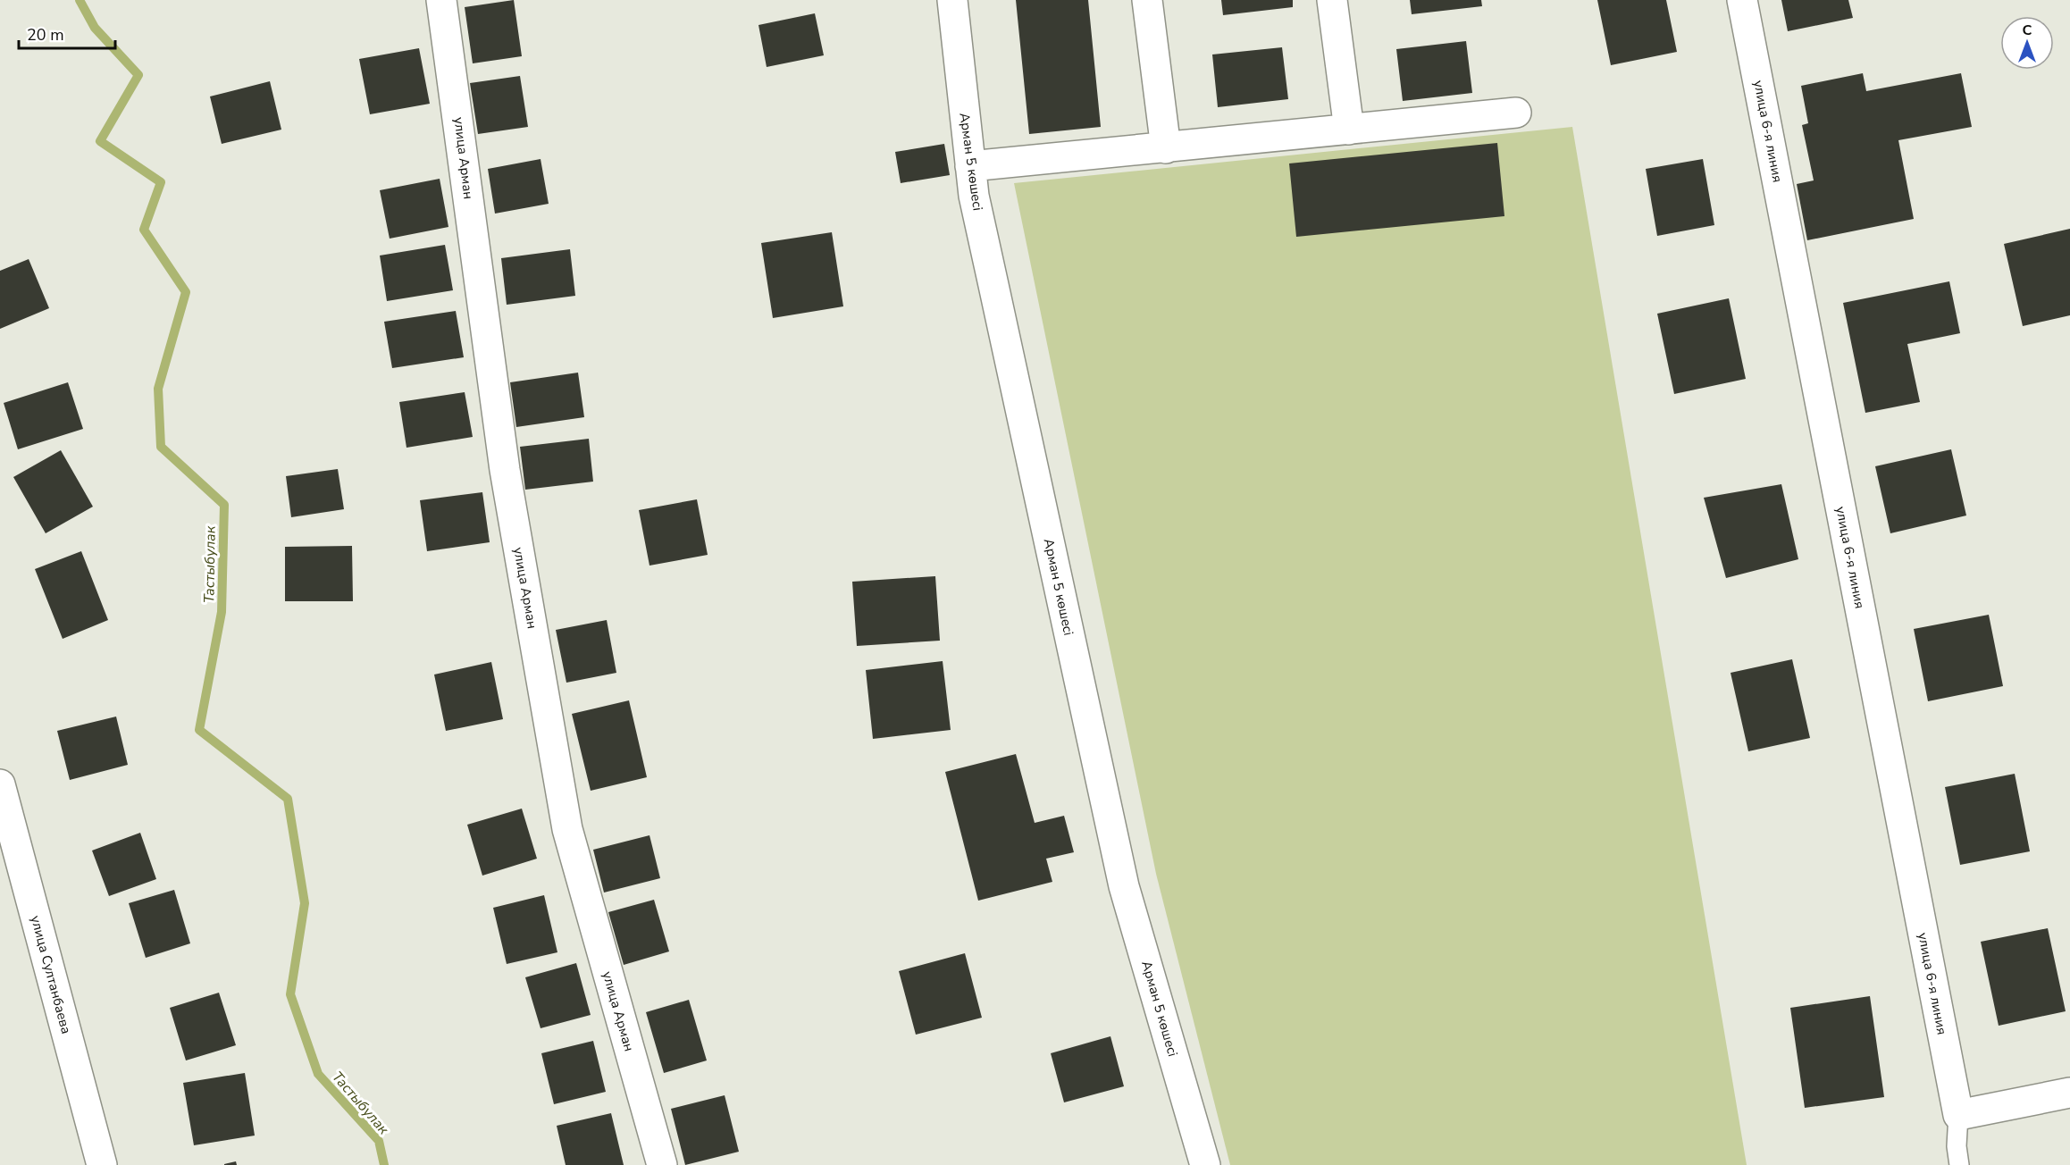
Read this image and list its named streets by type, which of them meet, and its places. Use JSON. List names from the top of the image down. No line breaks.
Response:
{"streets":{"street":["улица 6-я линия","улица Арман","Арман 5 көшесі","улица Султанбаева"]},"water":["Тастыбулак"],"scale_bar":"20 m","north":"top"}
